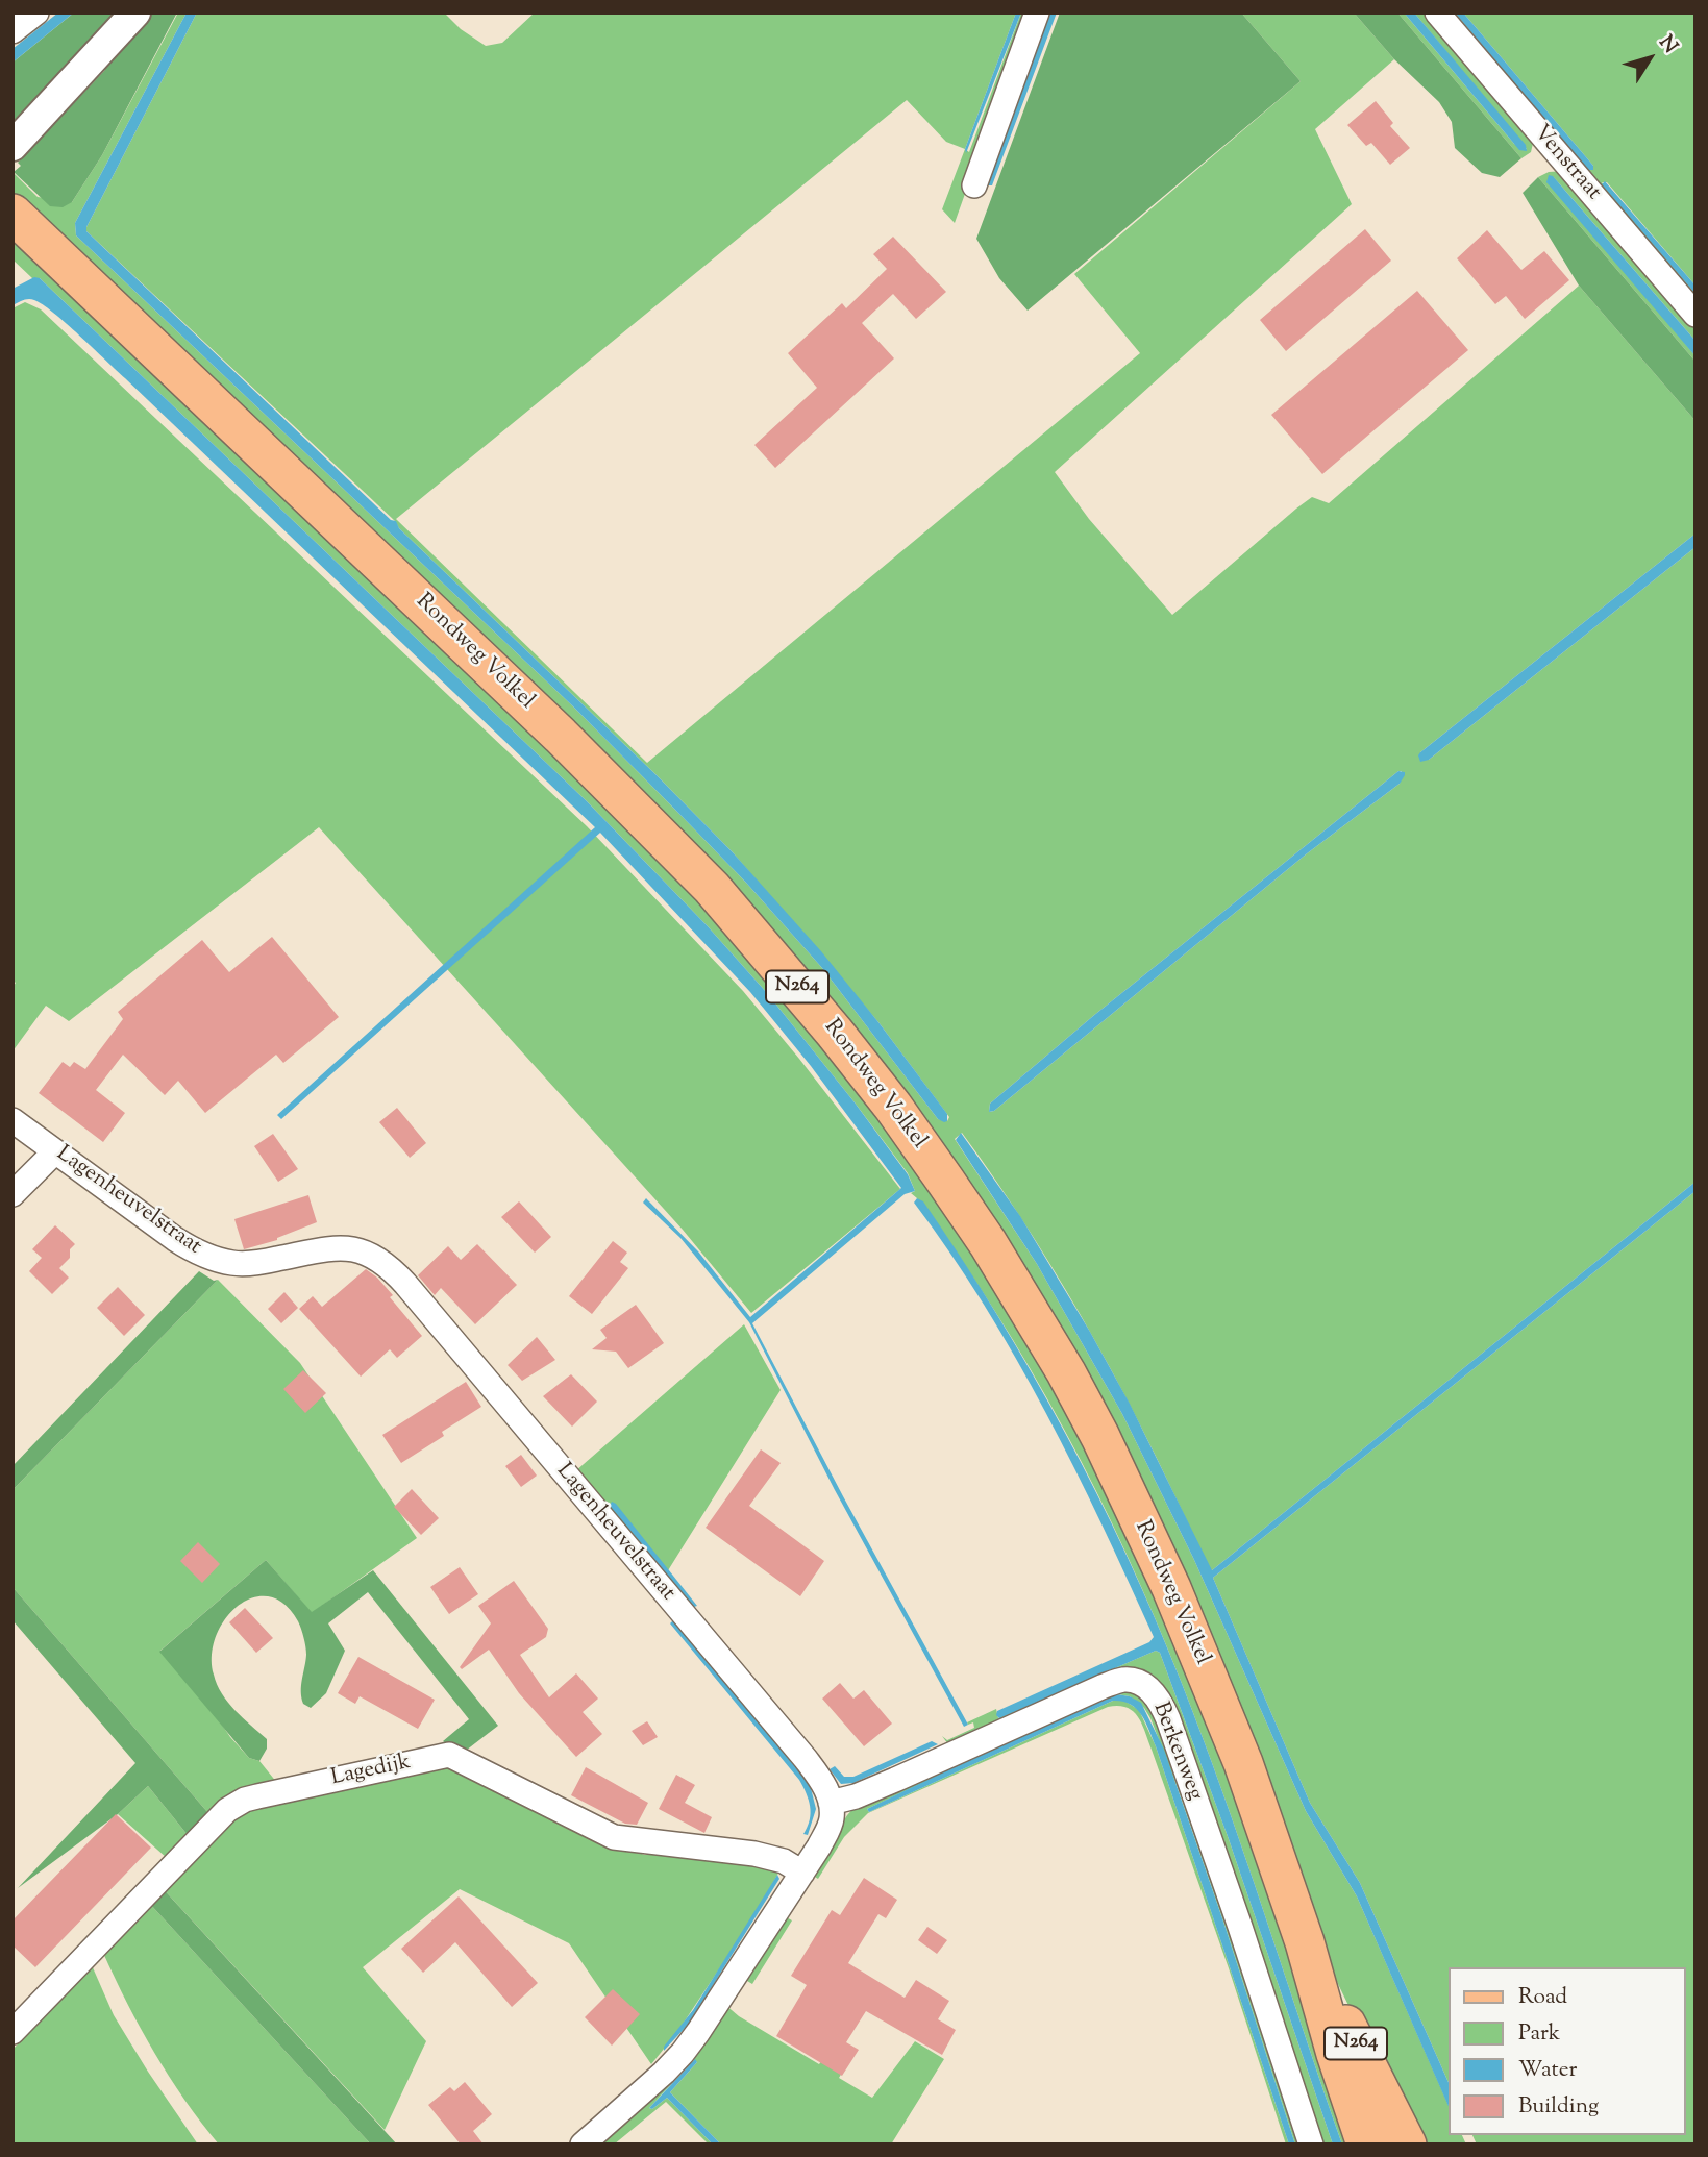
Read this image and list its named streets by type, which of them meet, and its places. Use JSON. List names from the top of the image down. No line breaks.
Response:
{"streets":{"main road":["Rondweg Volkel","N264"],"street":["Venstraat","Lagenheuvelstraat","Berkenweg","Lagedijk"]},"crossings":[["Lagenheuvelstraat","Berkenweg"]],"legend":["Road","Park","Water","Building"],"north":"top right"}
